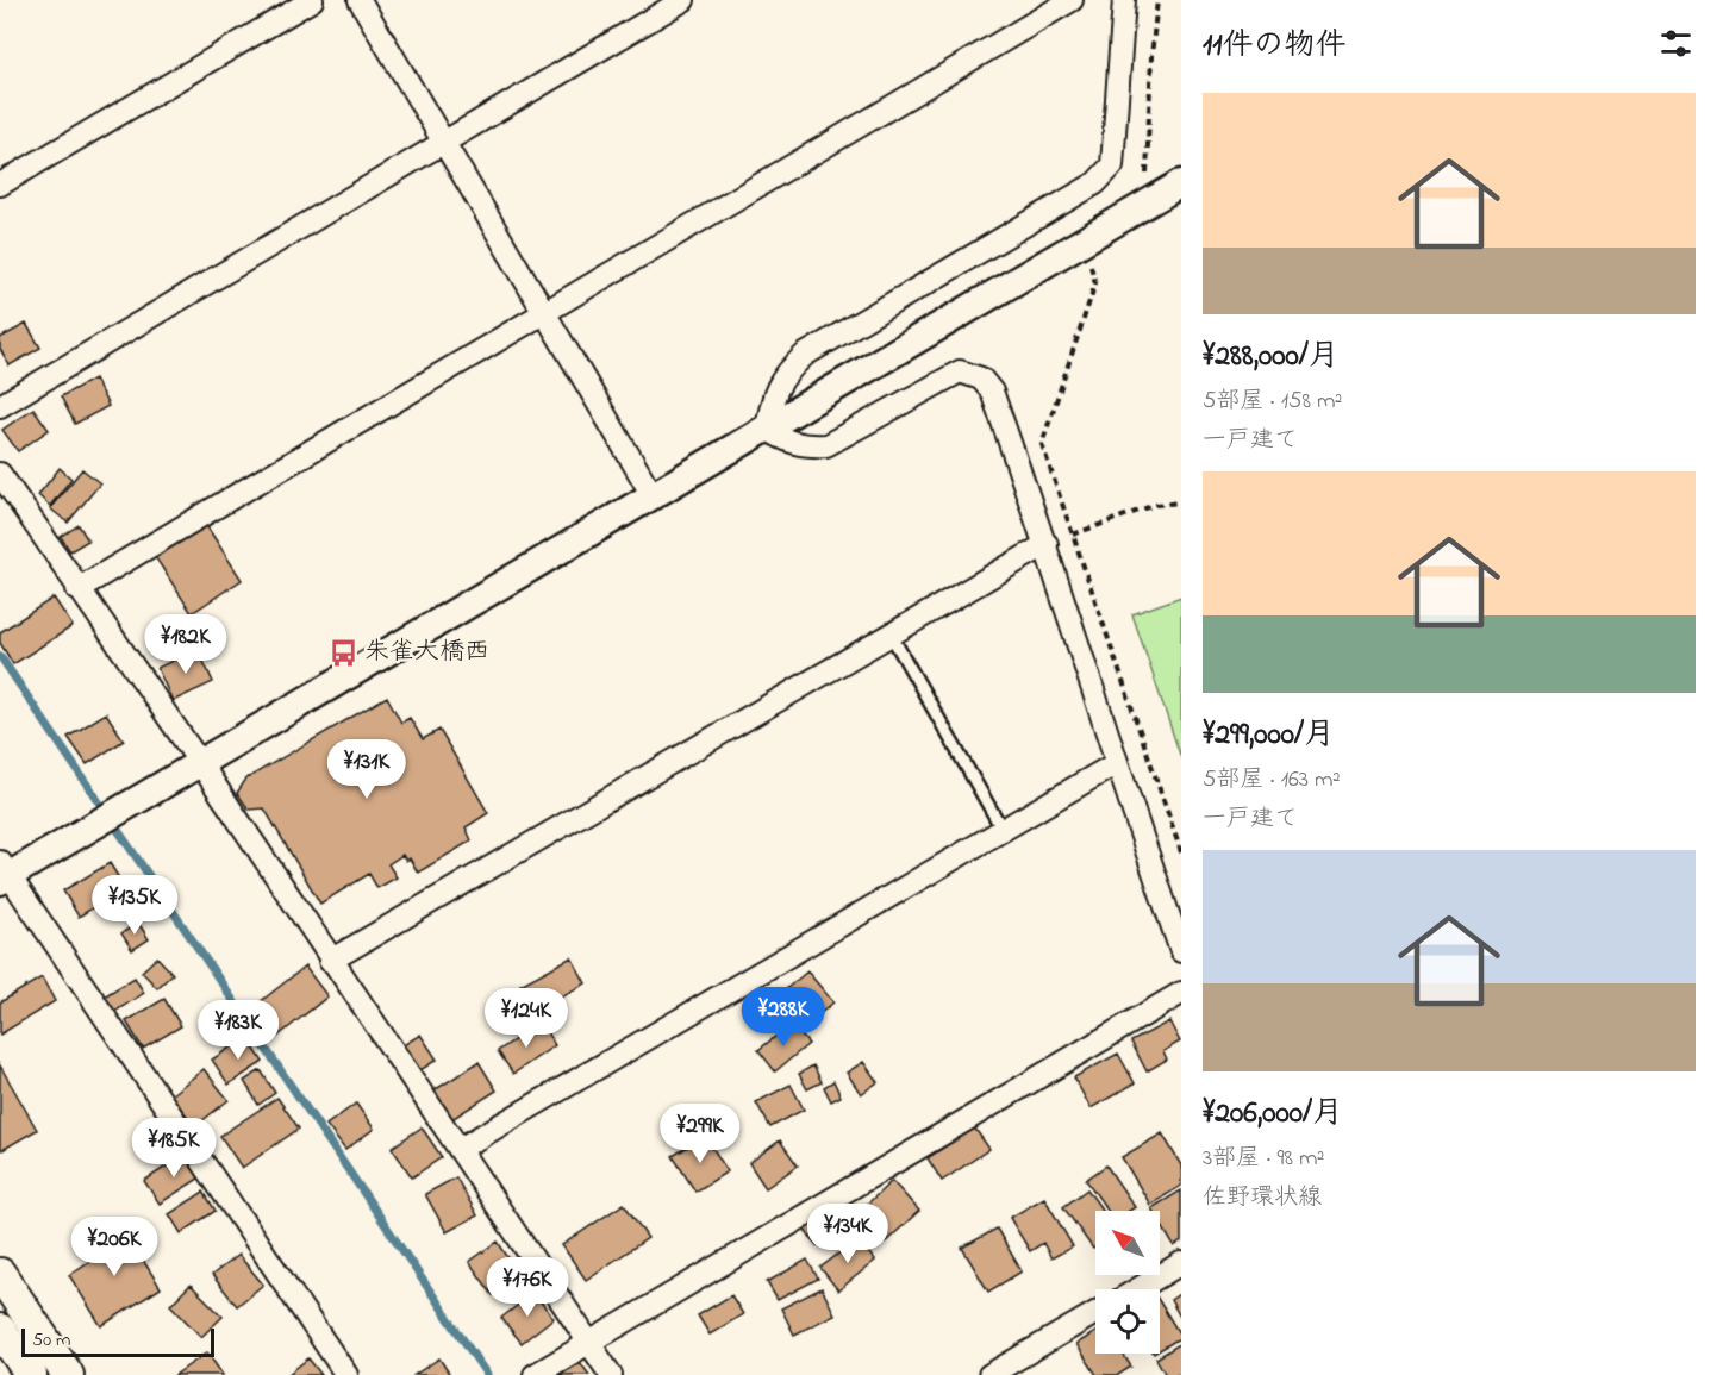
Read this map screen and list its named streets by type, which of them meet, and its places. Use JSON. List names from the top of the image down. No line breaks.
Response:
{"places":{"bus stop":["朱雀大橋西"]},"scale_bar":"50 m","north":"top left","page":{"heading":"11件の物件","list":[{"name":"¥288,000/月","note":"5部屋 · 158 m² · 一戸建て"},{"name":"¥299,000/月","note":"5部屋 · 163 m² · 一戸建て"},{"name":"¥206,000/月","note":"3部屋 · 98 m² · 佐野環状線"}],"price":["¥182K","¥131K","¥135K","¥288K","¥124K","¥183K","¥299K","¥185K","¥134K","¥206K","¥176K"],"scale":"50 m"}}
